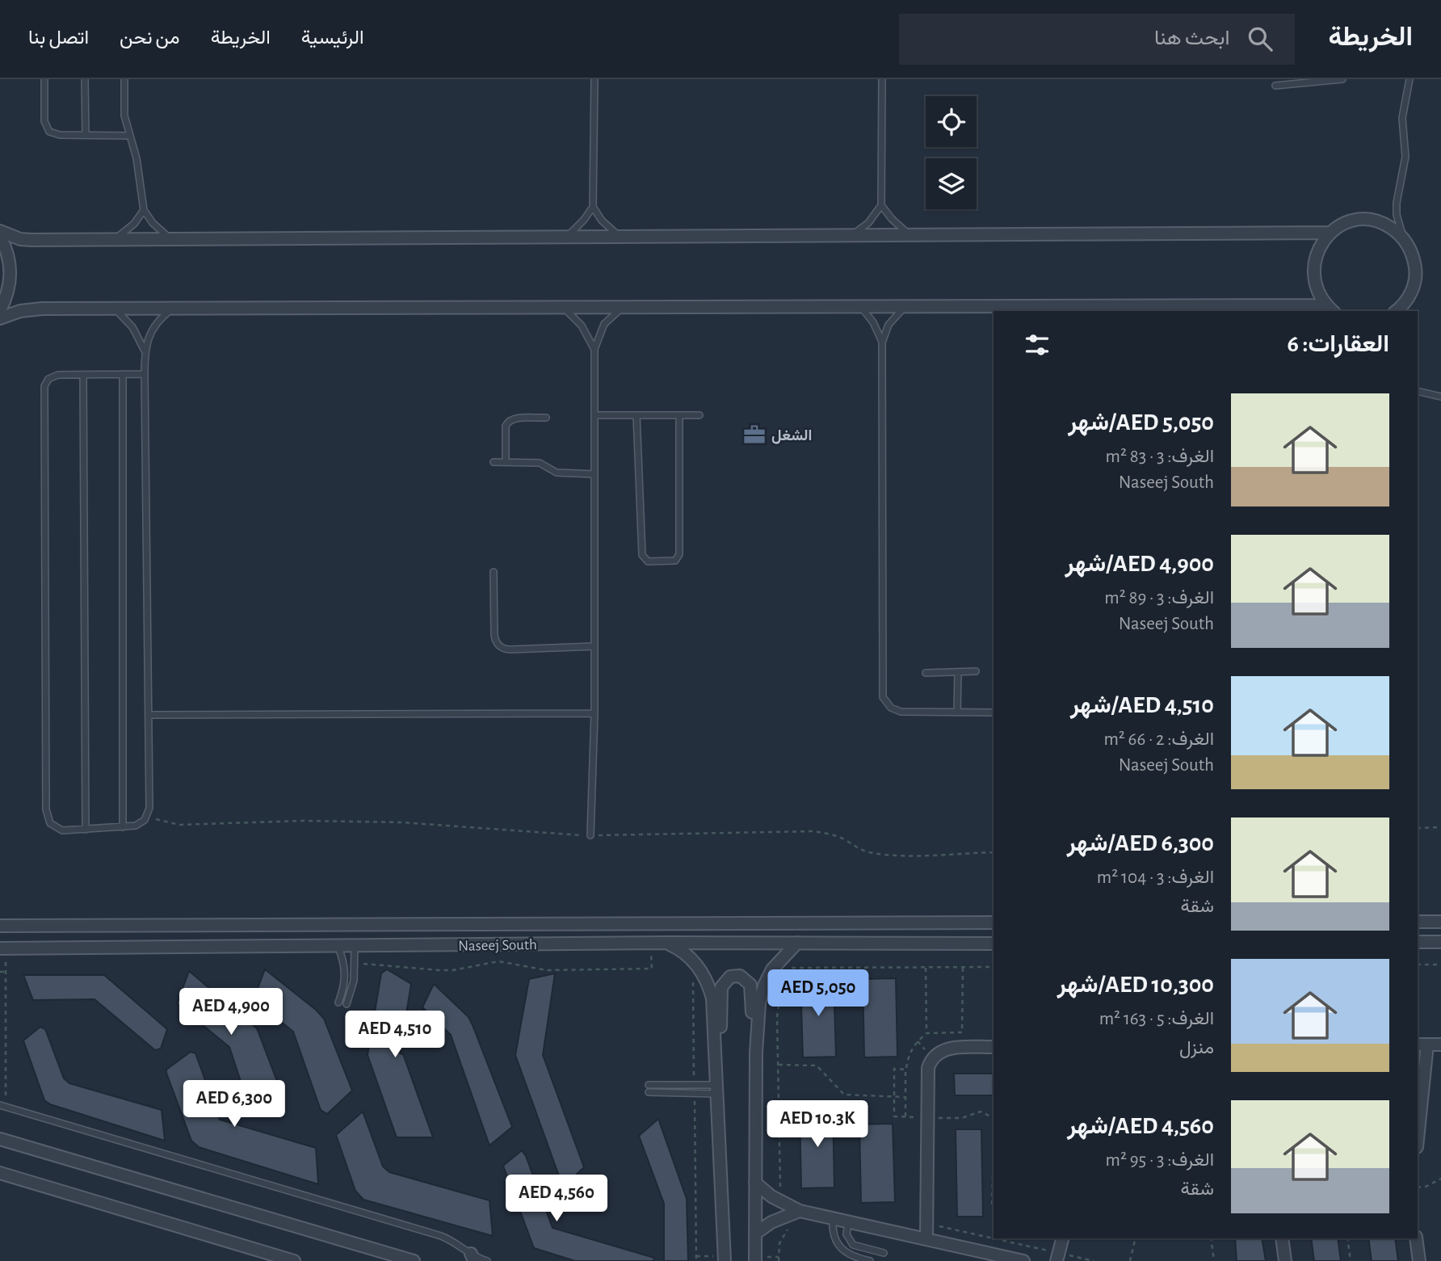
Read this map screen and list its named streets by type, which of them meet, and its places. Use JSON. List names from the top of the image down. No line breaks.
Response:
{"streets":{"street":["Naseej South"]},"places":{"office":["الشغل"]},"page":{"header":"الخريطة","search":"ابحث هنا","nav":["الرئيسية","الخريطة","من نحن","اتصل بنا"],"heading":"العقارات: 6","list":[{"name":"AED 5,050/شهر","note":"الغرف: 3 · 83 m² · Naseej South"},{"name":"AED 4,900/شهر","note":"الغرف: 3 · 89 m² · Naseej South"},{"name":"AED 4,510/شهر","note":"الغرف: 2 · 66 m² · Naseej South"},{"name":"AED 6,300/شهر","note":"الغرف: 3 · 104 m² · شقة"},{"name":"AED 10,300/شهر","note":"الغرف: 5 · 163 m² · منزل"},{"name":"AED 4,560/شهر","note":"الغرف: 3 · 95 m² · شقة"}],"price":["AED 5,050","AED 4,900","AED 4,510","AED 6,300","AED 10.3K","AED 4,560"]}}
